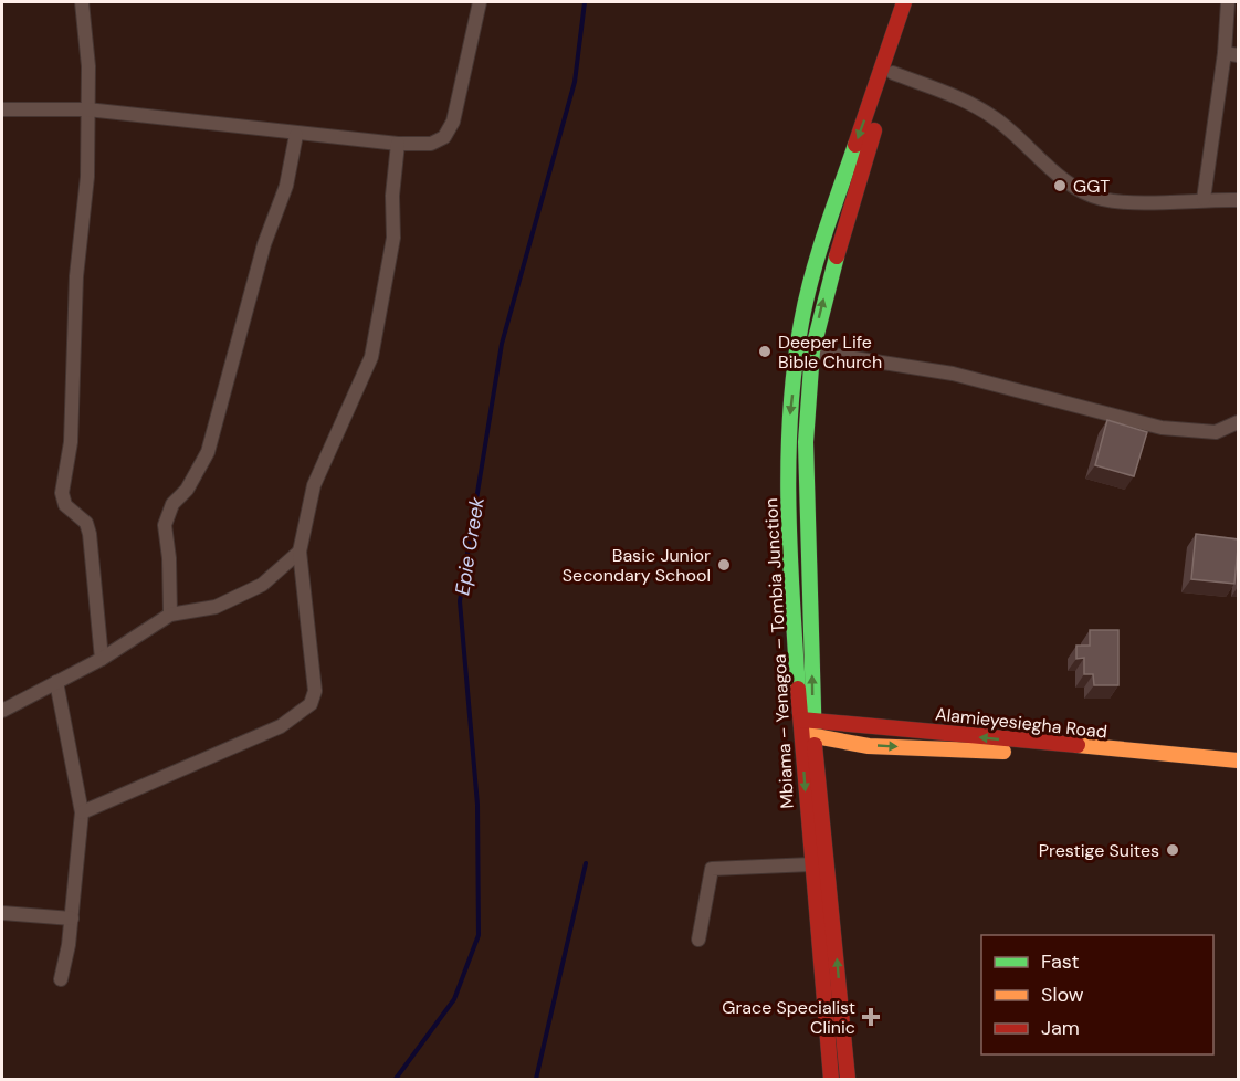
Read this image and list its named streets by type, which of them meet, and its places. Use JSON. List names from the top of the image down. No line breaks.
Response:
{"streets":{"main road":["Mbiama – Yenagoa – Tombia Junction","Alamieyesiegha Road"]},"crossings":[["Mbiama – Yenagoa – Tombia Junction","Alamieyesiegha Road"]],"water":["Epie Creek"],"places":{"other":["GGT","Deeper Life Bible Church","Basic Junior Secondary School","Prestige Suites"],"health":["Grace Specialist Clinic"]},"legend":["Fast","Slow","Jam"]}
